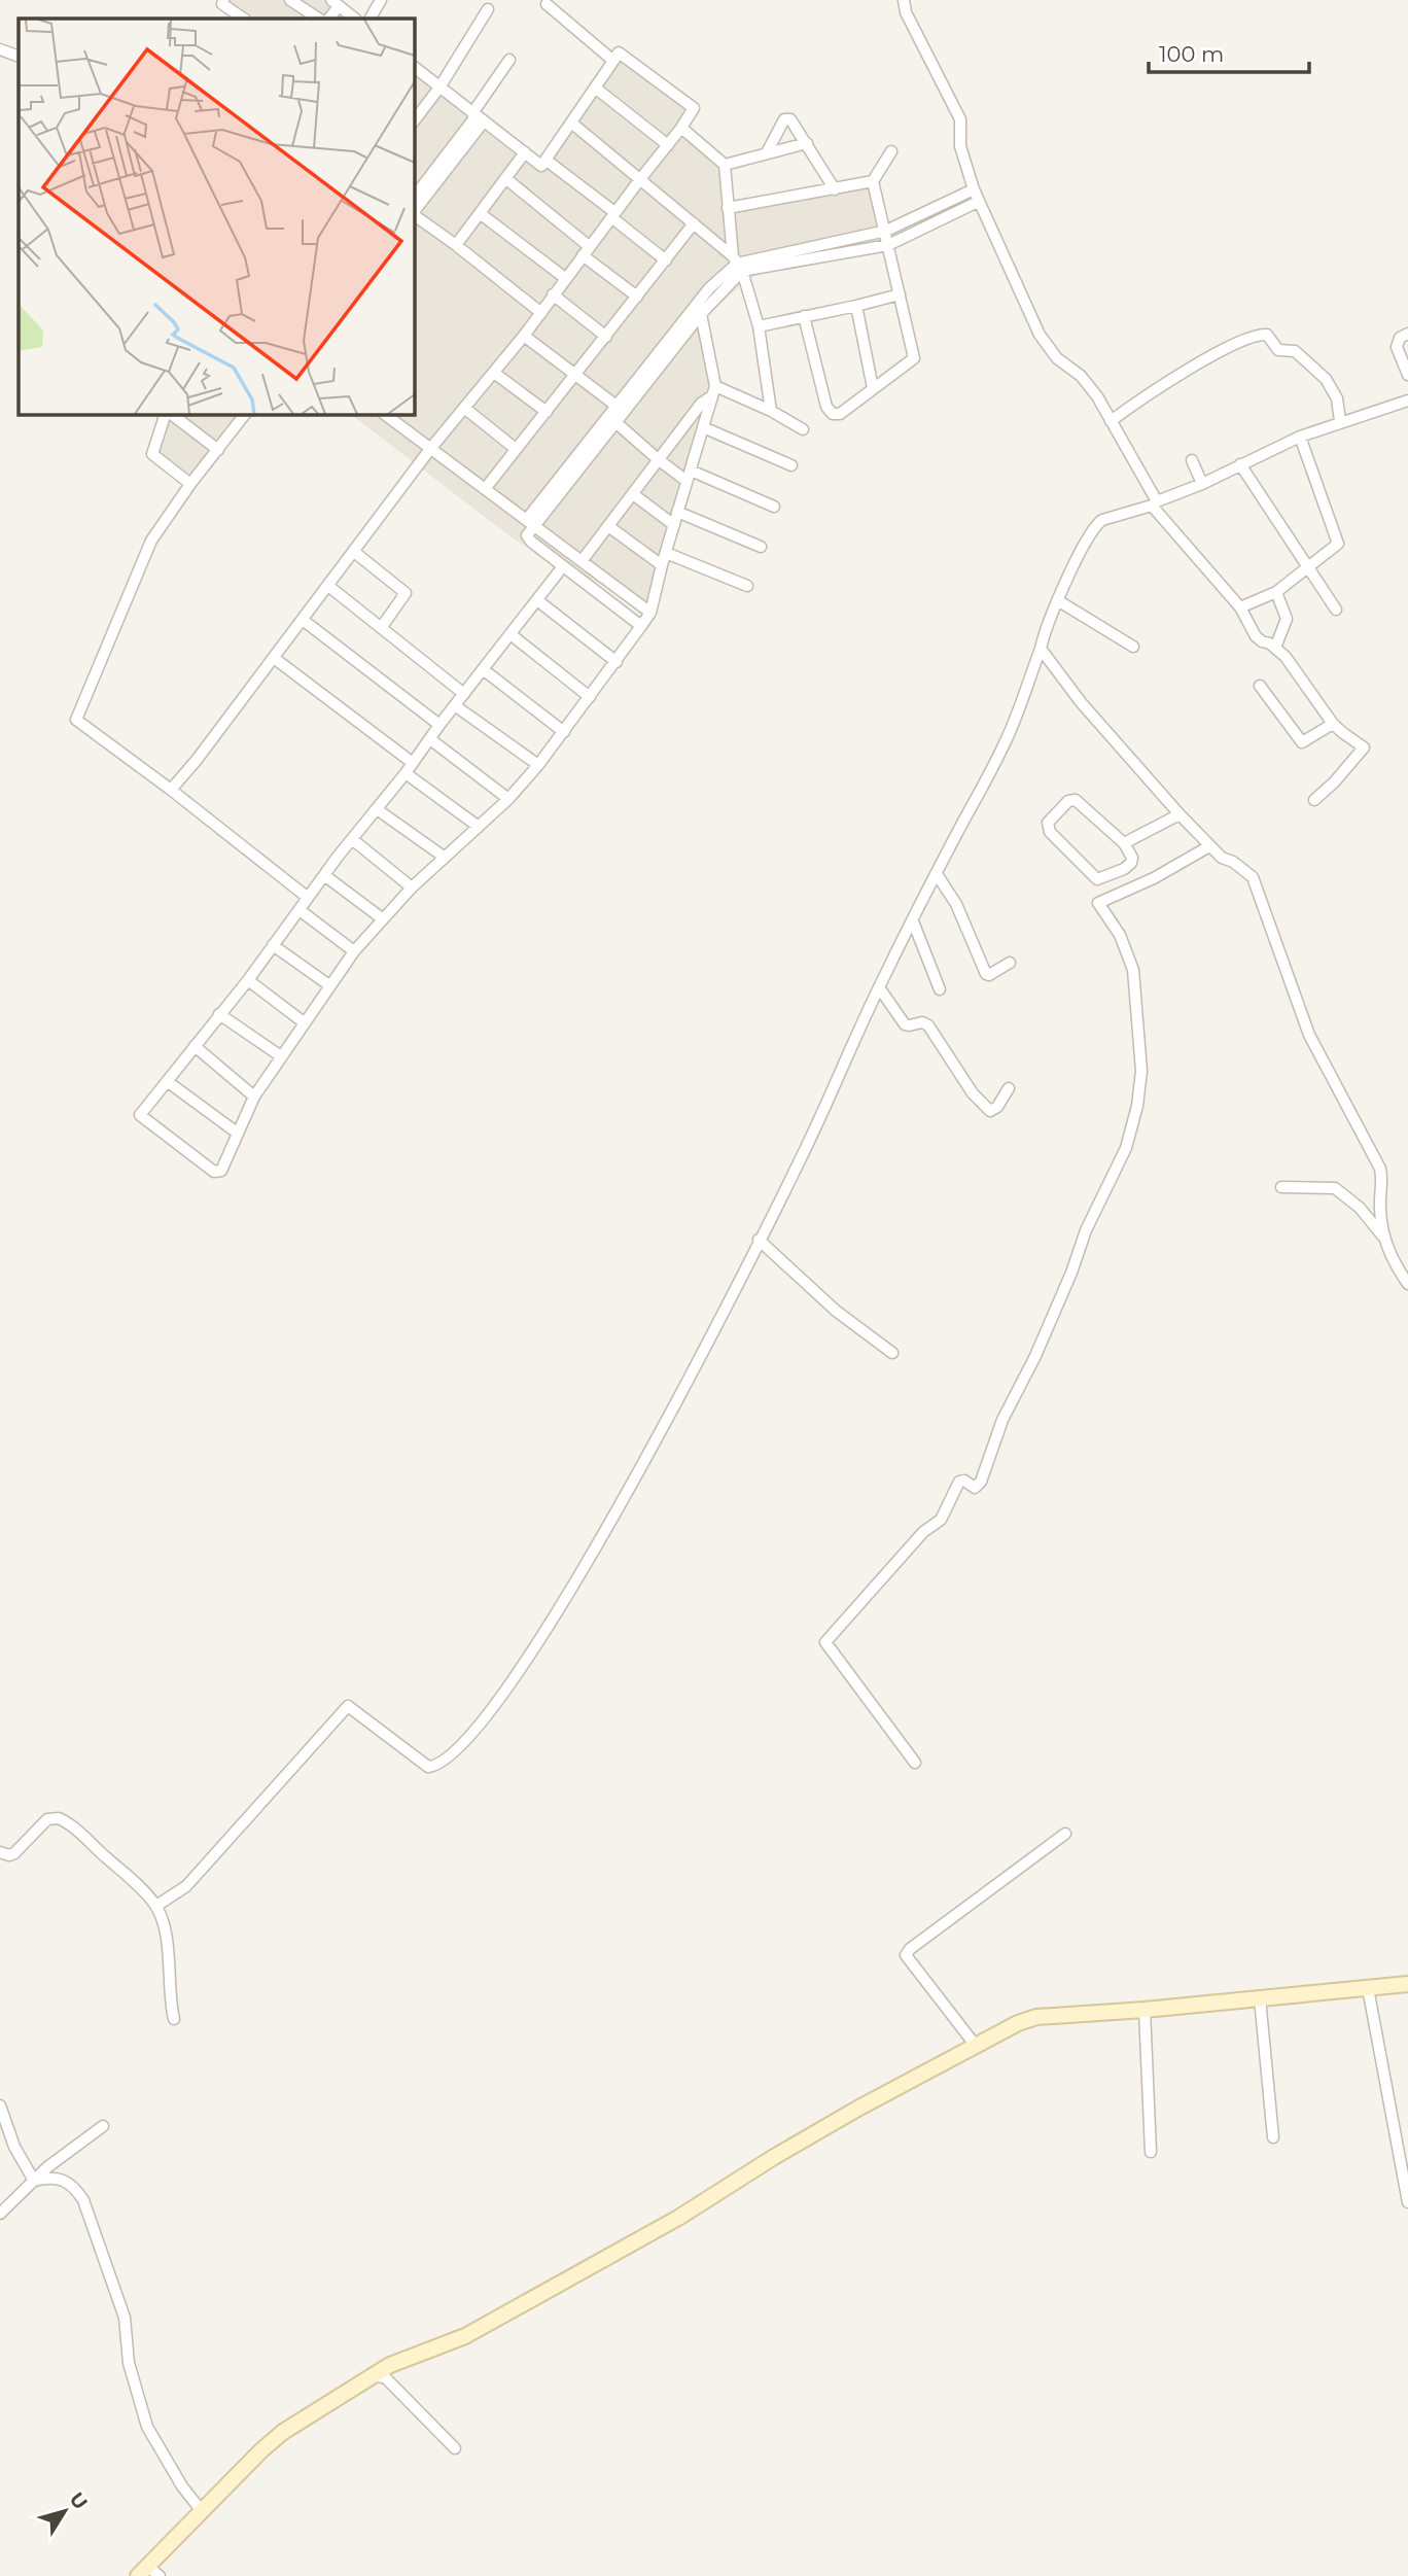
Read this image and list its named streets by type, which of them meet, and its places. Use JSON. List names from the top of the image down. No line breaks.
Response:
{"scale_bar":"100 m","north":"top right"}
